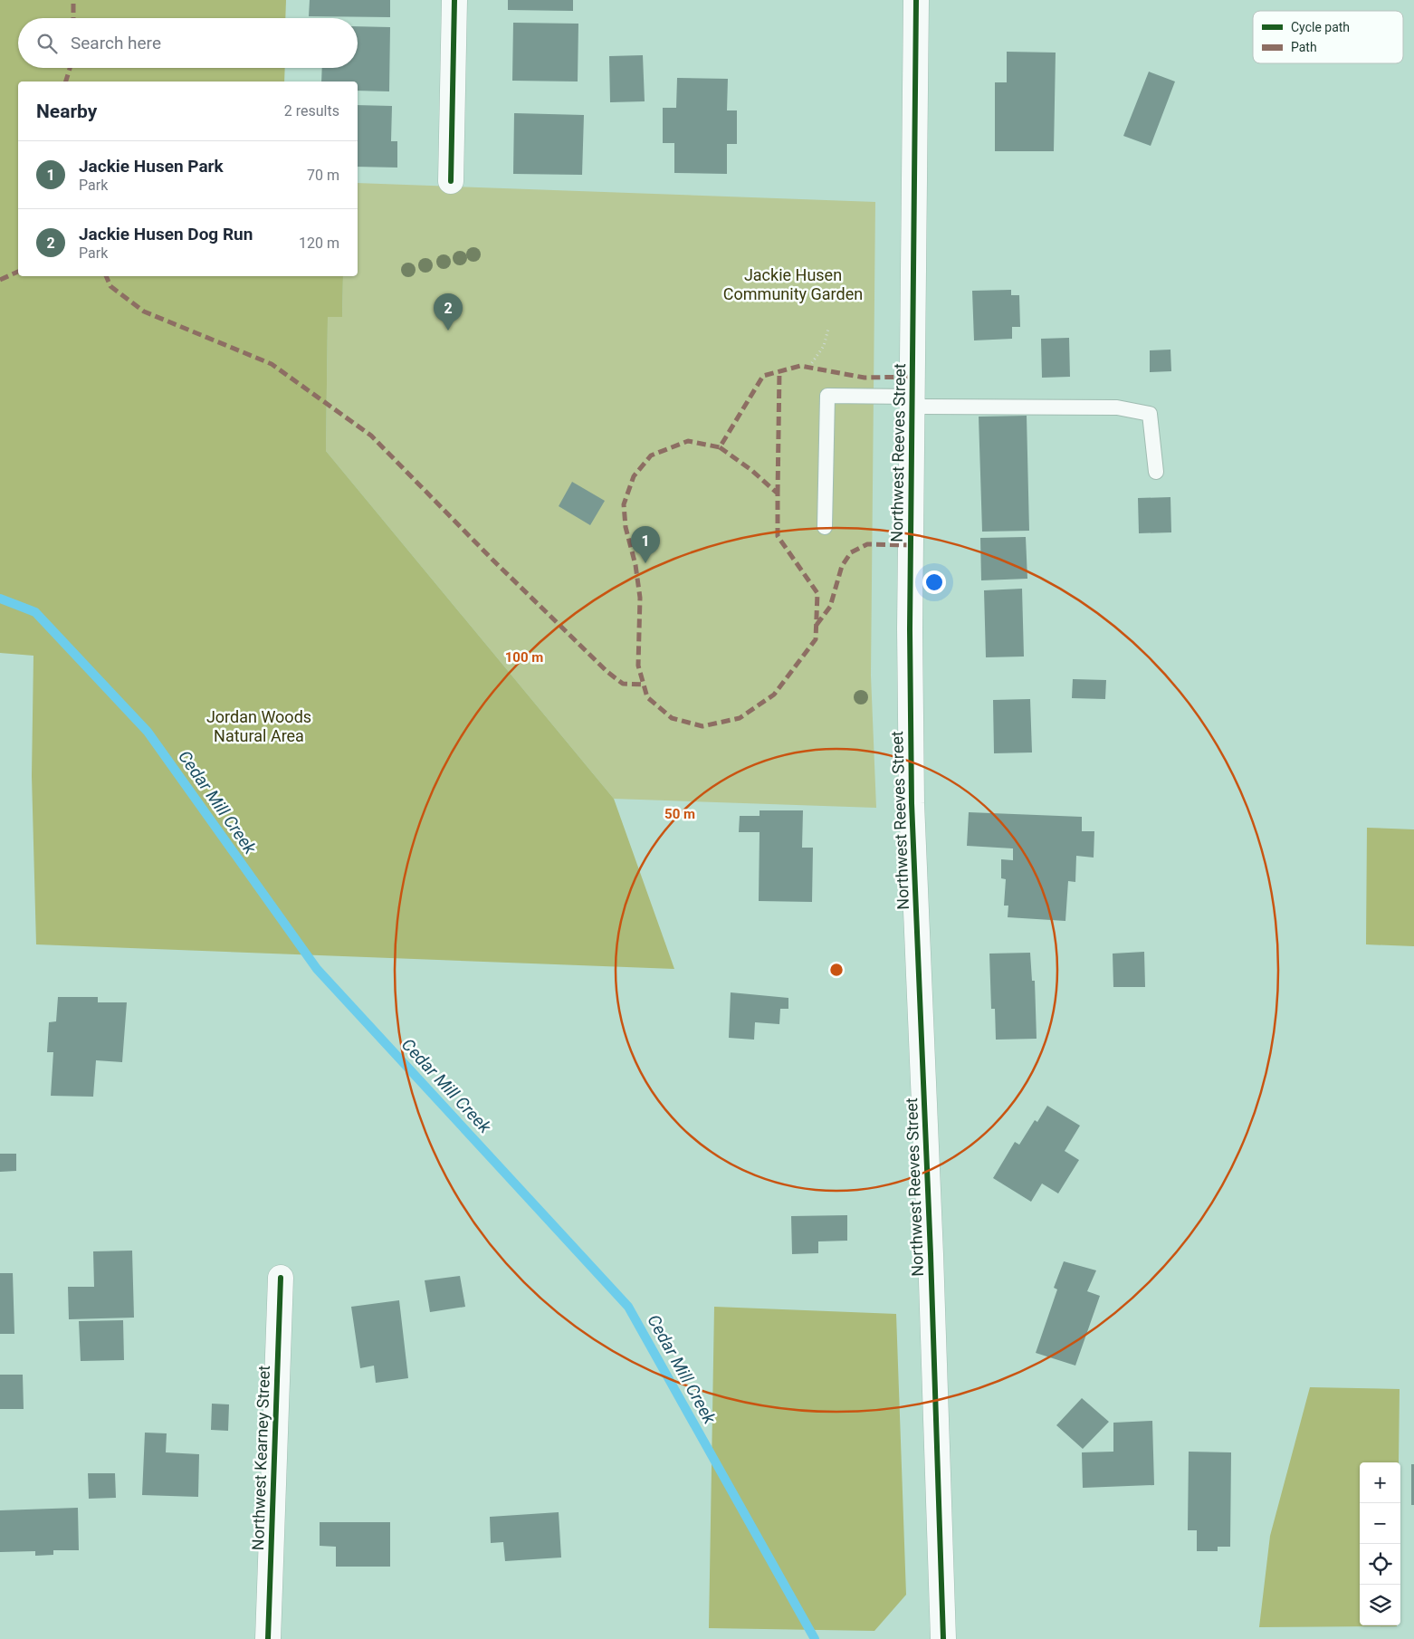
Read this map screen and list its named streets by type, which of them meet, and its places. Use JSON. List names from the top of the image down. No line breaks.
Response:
{"streets":{"street":["Northwest Reeves Street","Northwest Kearney Street"]},"water":["Cedar Mill Creek"],"parks":["Jackie Husen Community Garden","Jordan Woods Natural Area"],"legend":["Cycle path","Path"],"page":{"search":"Search here","heading":["Nearby","2 results"],"list":[{"mark":"1","name":"Jackie Husen Park","note":"Park","value":"70 m"},{"mark":"2","name":"Jackie Husen Dog Run","note":"Park","value":"120 m"}],"pins":["2","1"],"map_buttons":["+","−"]},"rings":["100 m","50 m"]}
